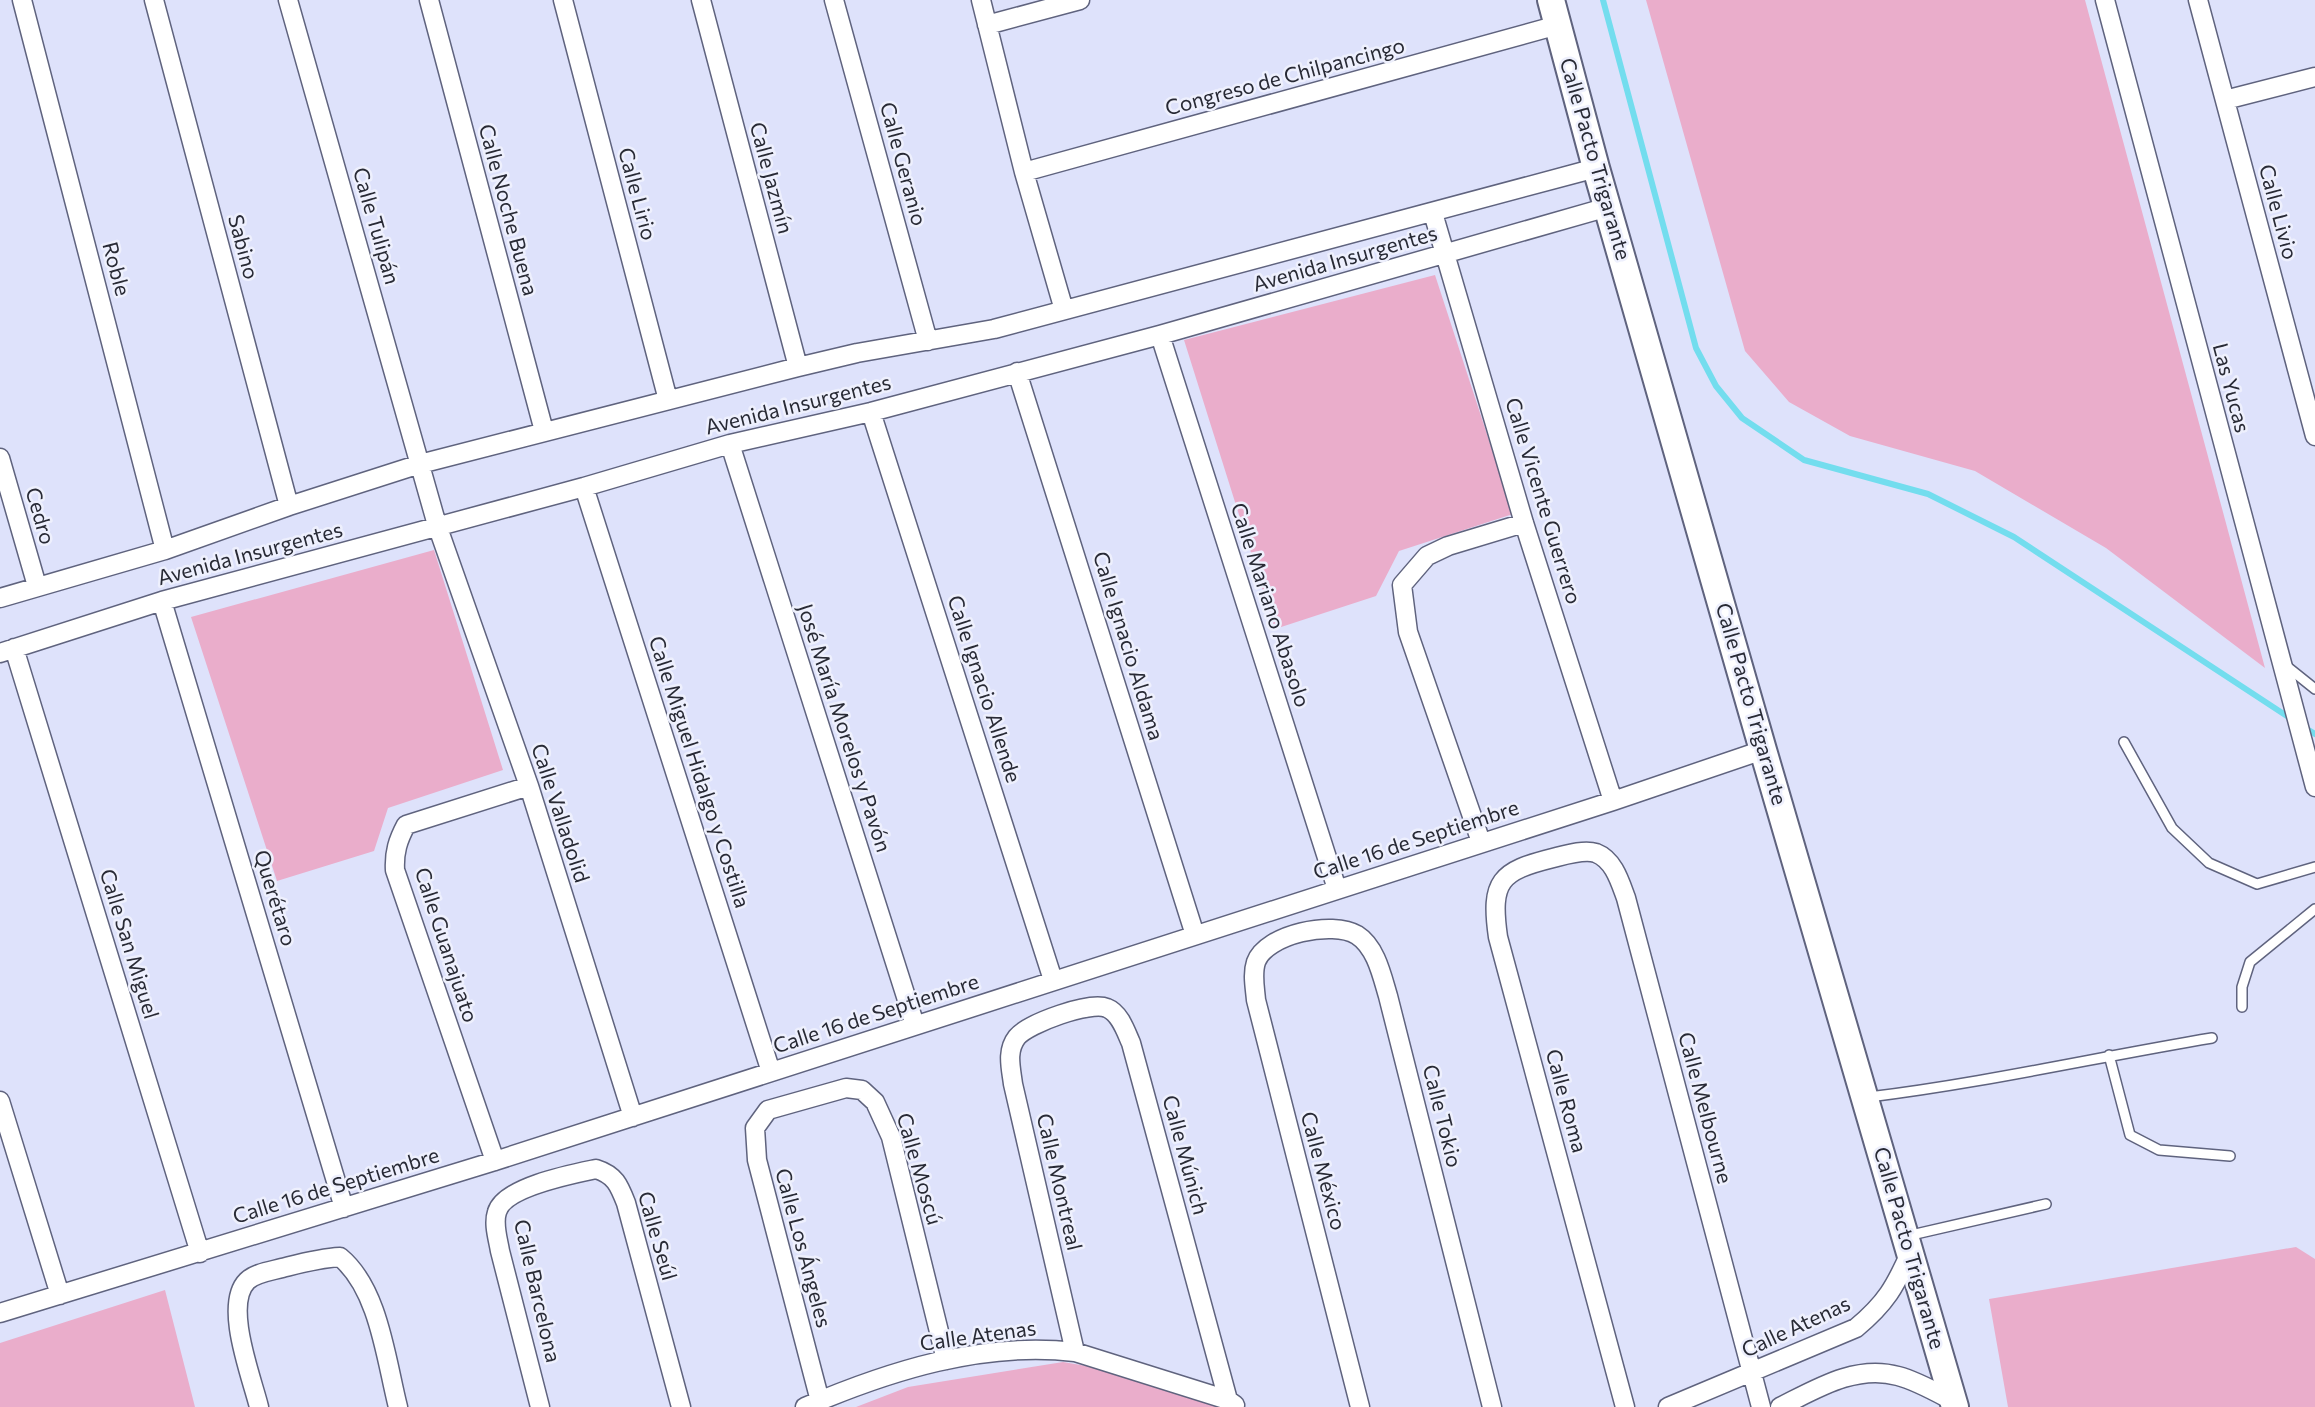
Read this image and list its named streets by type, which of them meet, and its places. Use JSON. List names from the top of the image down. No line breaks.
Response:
{"streets":{"street":["Congreso de Chilpancingo","Calle Pacto Trigarante","Calle Geranio","Calle Jazmín","Calle Lirio","Calle Noche Buena","Calle Livio","Calle Tulipán","Sabino","Avenida Insurgentes","Roble","Las Yucas","Calle Vicente Guerrero","Cedro","Calle Mariano Abasolo","Calle Ignacio Aldama","Calle Ignacio Allende","José María Morelos y Pavón","Calle Miguel Hidalgo y Costilla","Calle Valladolid","Calle 16 de Septiembre","Querétaro","Calle San Miguel","Calle Guanajuato","Calle Roma","Calle Melbourne","Calle Tokio","Calle Múnich","Calle Moscú","Calle México","Calle Montreal","Calle Seúl","Calle Los Ángeles","Calle Barcelona","Calle Atenas"]},"crossings":[["Congreso de Chilpancingo","Calle Pacto Trigarante"],["Calle Pacto Trigarante","Avenida Insurgentes"],["Calle Pacto Trigarante","Calle 16 de Septiembre"],["Calle Pacto Trigarante","Calle Atenas"],["Calle Geranio","Avenida Insurgentes"],["Calle Jazmín","Avenida Insurgentes"],["Calle Lirio","Avenida Insurgentes"],["Calle Noche Buena","Avenida Insurgentes"],["Calle Tulipán","Avenida Insurgentes"],["Calle Tulipán","Calle Valladolid"],["Sabino","Avenida Insurgentes"],["Avenida Insurgentes","Roble"],["Avenida Insurgentes","Calle Vicente Guerrero"],["Avenida Insurgentes","Cedro"],["Avenida Insurgentes","Calle Mariano Abasolo"],["Avenida Insurgentes","Calle Ignacio Aldama"],["Avenida Insurgentes","Calle Ignacio Allende"],["Avenida Insurgentes","José María Morelos y Pavón"],["Avenida Insurgentes","Calle Miguel Hidalgo y Costilla"],["Avenida Insurgentes","Calle Valladolid"],["Avenida Insurgentes","Querétaro"],["Avenida Insurgentes","Calle San Miguel"],["Calle Vicente Guerrero","Calle 16 de Septiembre"],["Calle Mariano Abasolo","Calle 16 de Septiembre"],["Calle Ignacio Aldama","Calle 16 de Septiembre"],["Calle Ignacio Allende","Calle 16 de Septiembre"],["José María Morelos y Pavón","Calle 16 de Septiembre"],["Calle Miguel Hidalgo y Costilla","Calle 16 de Septiembre"],["Calle Valladolid","Calle 16 de Septiembre"],["Calle Valladolid","Calle Guanajuato"],["Calle 16 de Septiembre","Querétaro"],["Calle 16 de Septiembre","Calle San Miguel"],["Calle 16 de Septiembre","Calle Guanajuato"],["Calle Roma","Calle Melbourne"],["Calle Melbourne","Calle Atenas"],["Calle Tokio","Calle México"],["Calle Múnich","Calle Montreal"],["Calle Múnich","Calle Atenas"],["Calle Moscú","Calle Los Ángeles"],["Calle Moscú","Calle Atenas"],["Calle Montreal","Calle Atenas"],["Calle Seúl","Calle Barcelona"],["Calle Los Ángeles","Calle Atenas"]]}
